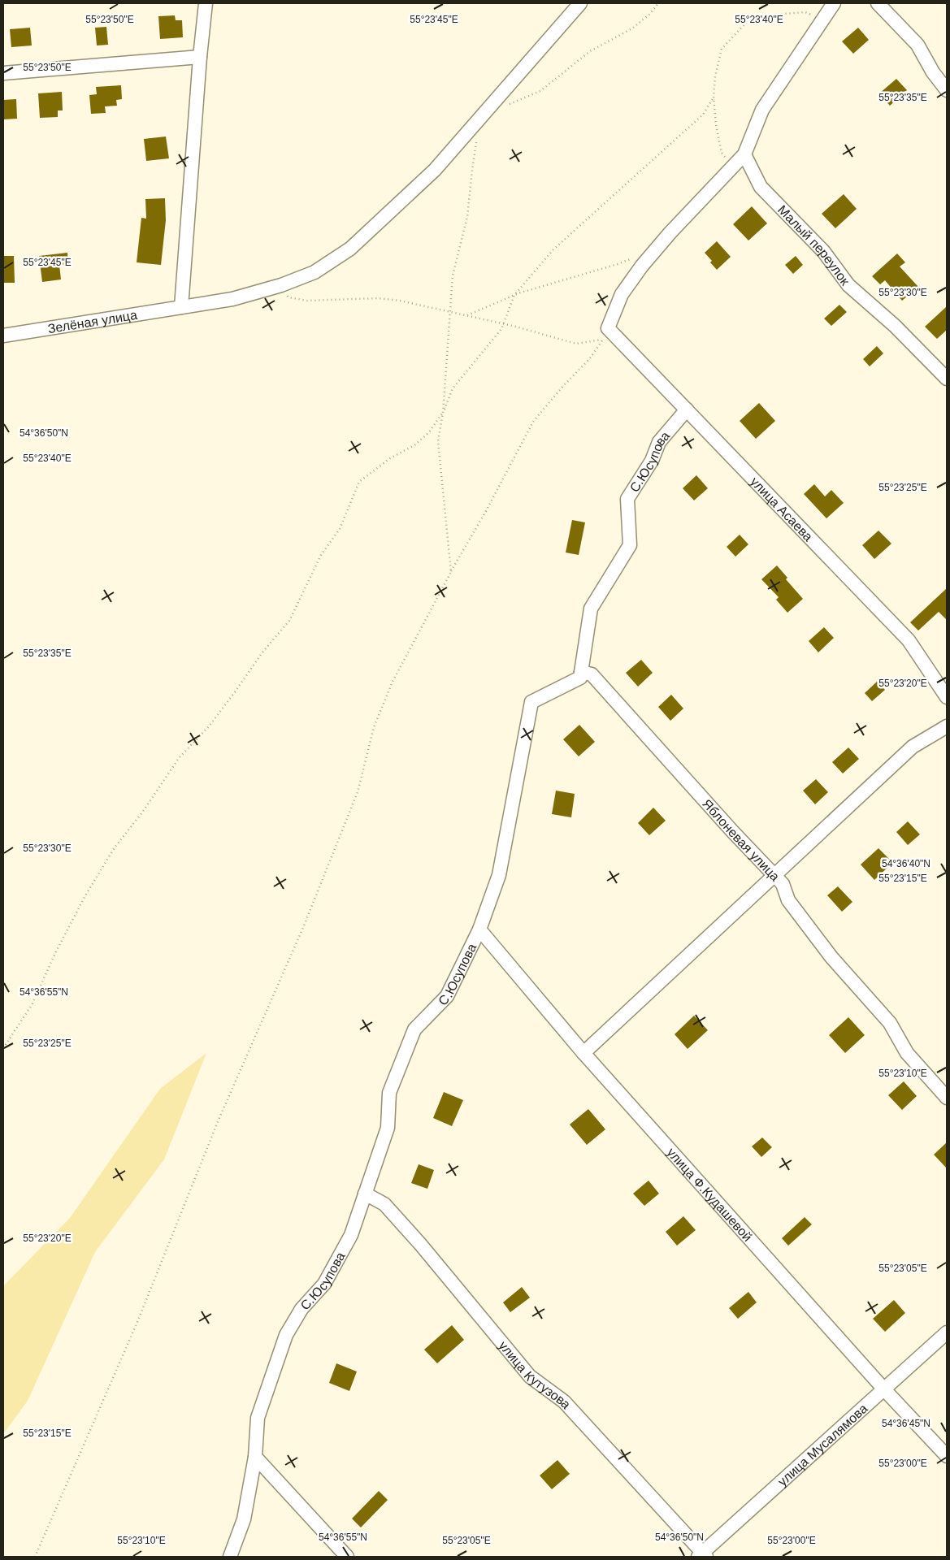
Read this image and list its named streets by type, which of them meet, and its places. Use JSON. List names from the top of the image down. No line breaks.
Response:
{"streets":{"street":["Малый переулок","Зелёная улица","С.Юсупова","улица Асаева","Яблоневая улица","улица Ф.Кудашевой","улица Кутузова","улица Мусалямова"]},"crossings":[["С.Юсупова","улица Асаева"],["С.Юсупова","Яблоневая улица"],["С.Юсупова","улица Ф.Кудашевой"],["С.Юсупова","улица Кутузова"],["улица Ф.Кудашевой","улица Мусалямова"],["улица Кутузова","улица Мусалямова"]],"coordinates":["55°23'50\"E","55°23'45\"E","55°23'40\"E","55°23'35\"E","55°23'30\"E","54°36'50\"N","55°23'25\"E","55°23'20\"E","54°36'40\"N","55°23'15\"E","54°36'55\"N","55°23'10\"E","55°23'05\"E","54°36'45\"N","55°23'00\"E"]}
